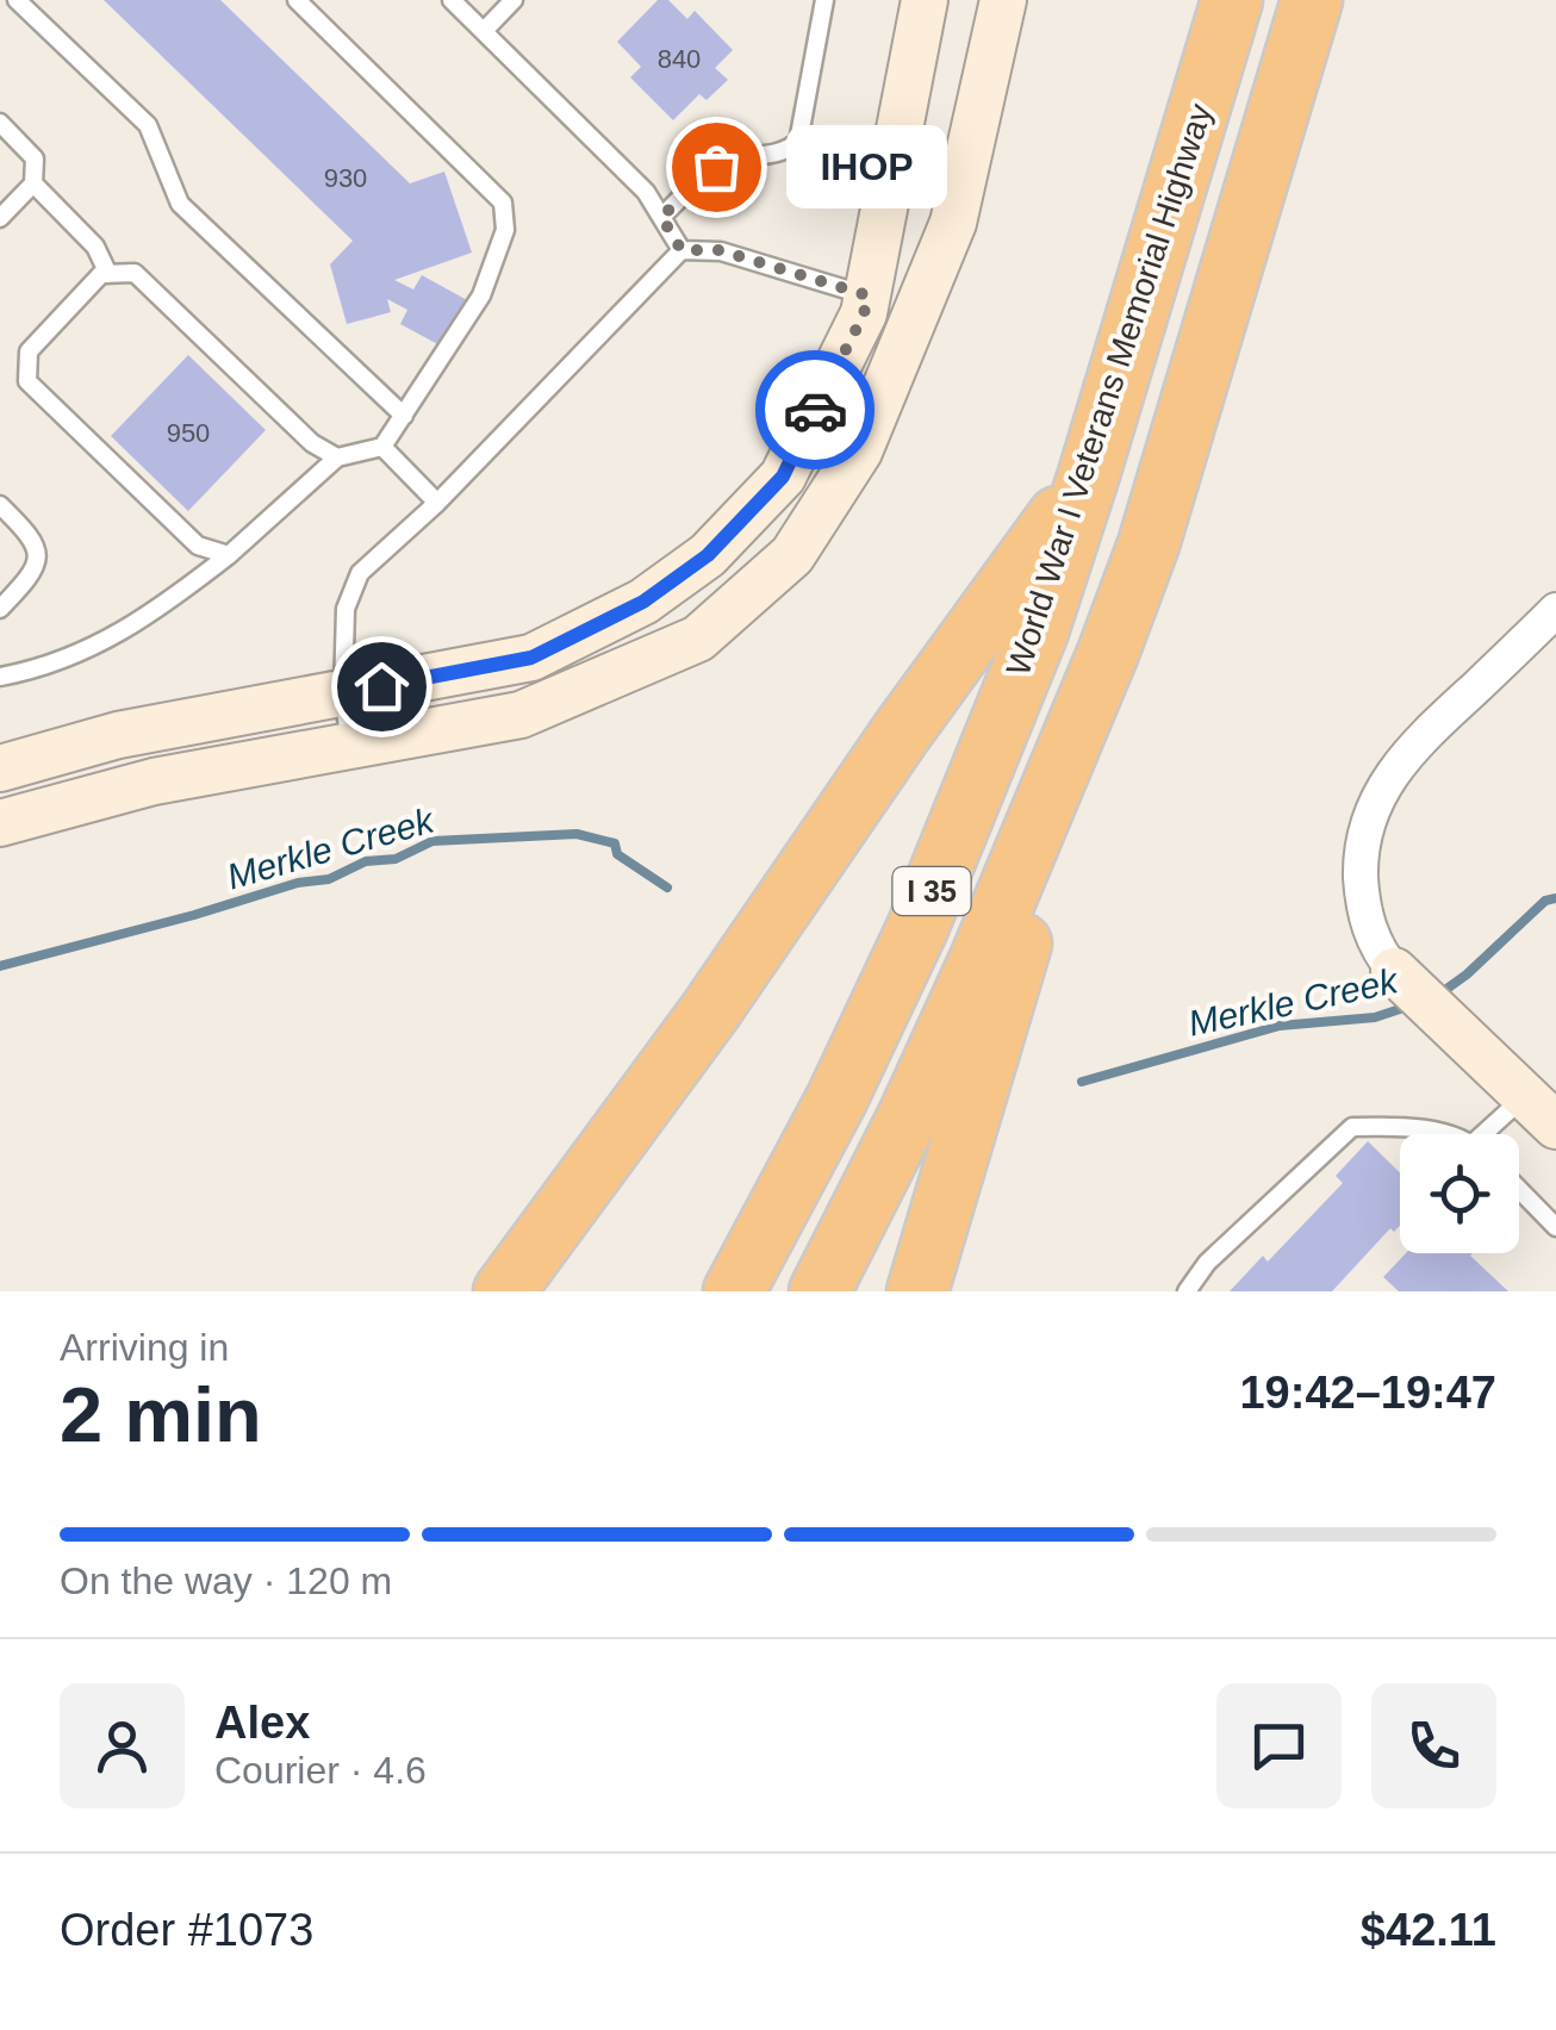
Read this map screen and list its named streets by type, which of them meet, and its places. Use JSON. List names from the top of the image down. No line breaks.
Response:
{"streets":{"highway":["World War I Veterans Memorial Highway","I 35"]},"water":["Merkle Creek"],"places":["IHOP"],"house_numbers":["840","930","950"],"page":{"bubble":"IHOP","heading":["2 min","Arriving in","19:42–19:47"],"panel":["Alex","Courier · 4.6","Order #1073","$42.11"],"bar":"On the way · 120 m"}}
